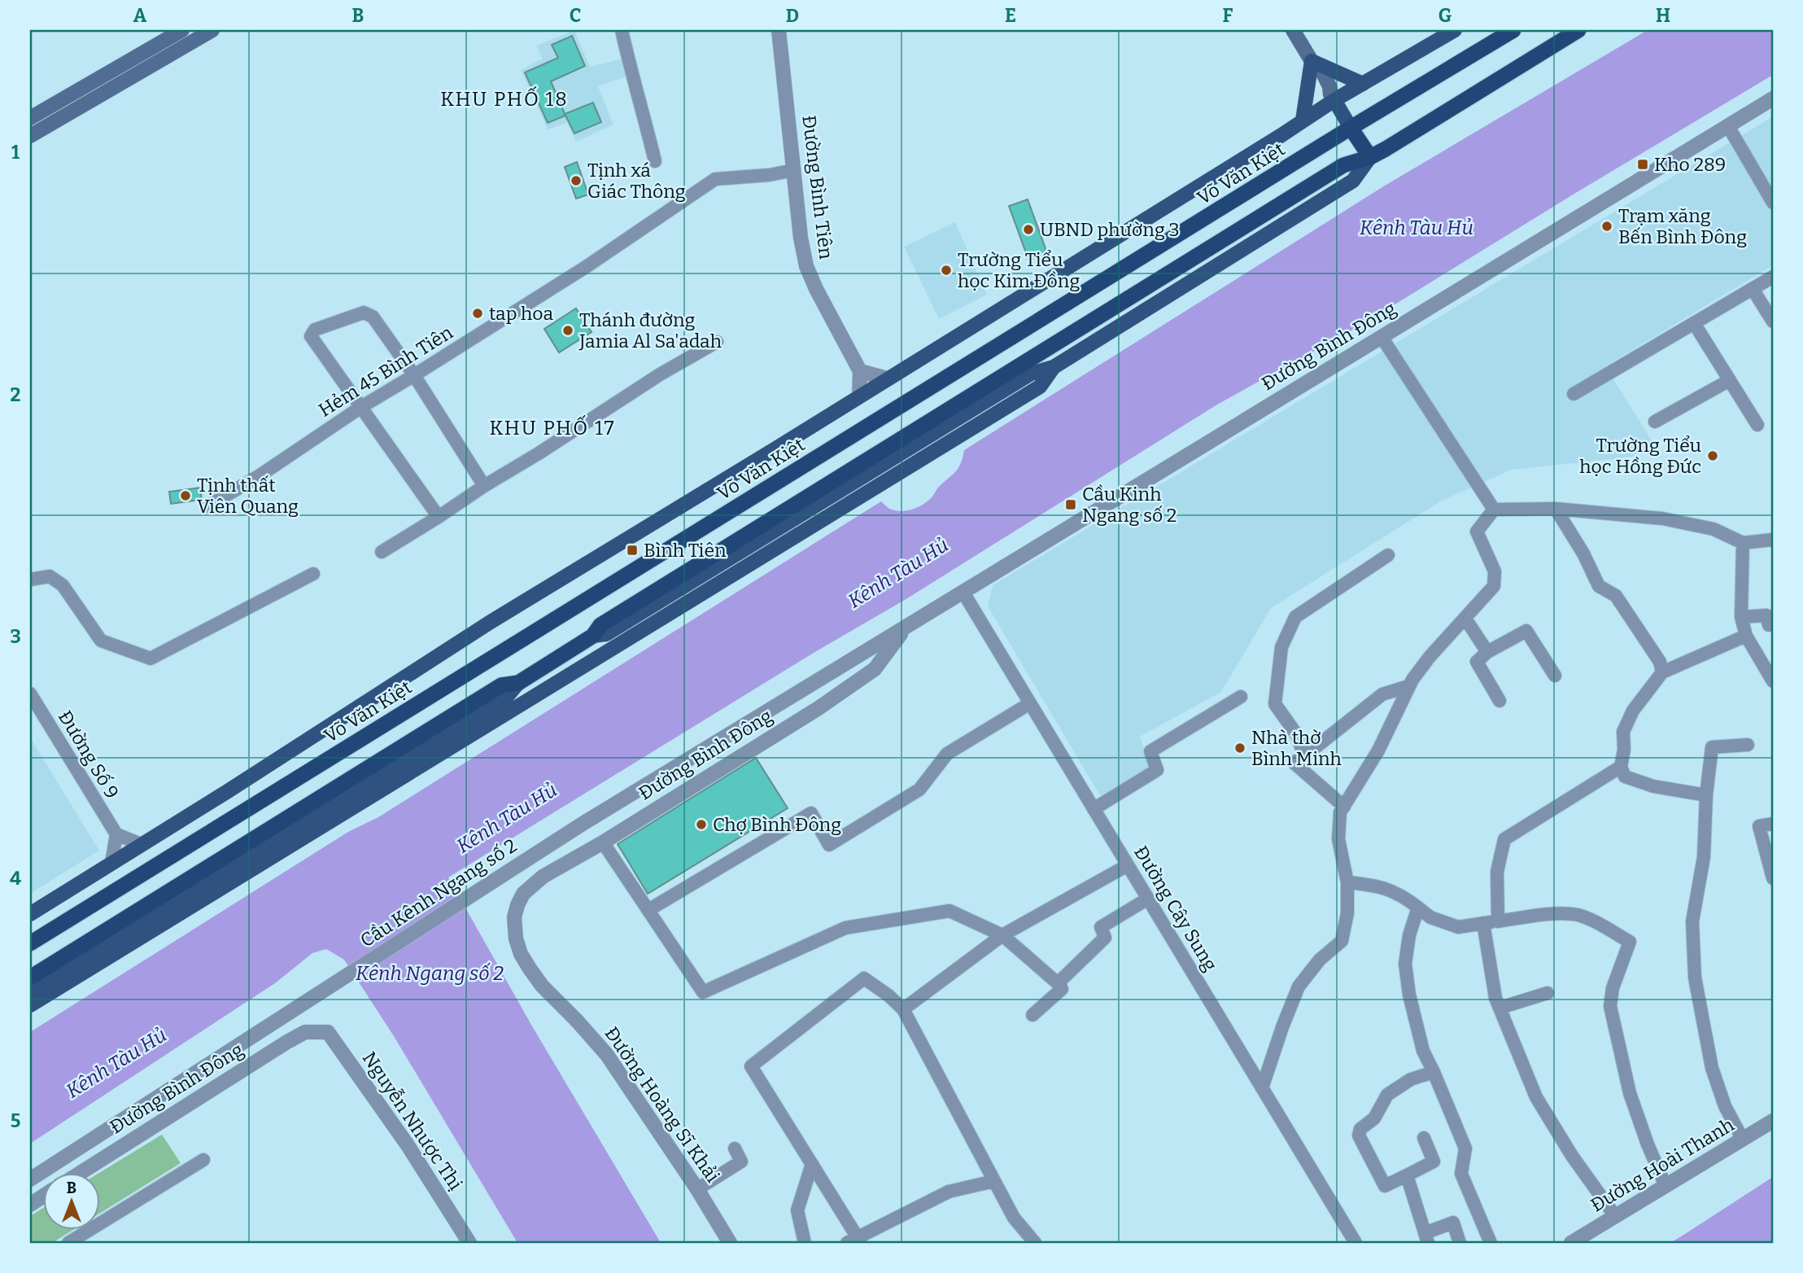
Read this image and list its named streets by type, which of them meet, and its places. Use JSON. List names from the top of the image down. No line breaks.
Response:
{"streets":{"highway":["Võ Văn Kiệt"],"street":["Đường Bình Tiên","Đường Bình Đông","Hẻm 45 Bình Tiên","Đường Số 9","Cầu Kênh Ngang số 2","Đường Cây Sung","Đường Hoàng Sĩ Khải","Nguyễn Nhược Thị","Đường Hoài Thanh"]},"crossings":[["Đường Bình Tiên","Hẻm 45 Bình Tiên"],["Đường Bình Đông","Cầu Kênh Ngang số 2"],["Đường Bình Đông","Đường Cây Sung"],["Đường Bình Đông","Đường Hoàng Sĩ Khải"],["Đường Bình Đông","Nguyễn Nhược Thị"]],"districts":["KHU PHỐ 18","KHU PHỐ 17"],"water":["Kênh Tàu Hủ","Kênh Ngang số 2"],"places":{"transit":["Kho 289","Cầu Kinh Ngang số 2","Bình Tiên"],"other":["Tịnh xá Giác Thông","Trạm xăng Bến Bình Đông","UBND phường 3","Trường Tiểu học Kim Đồng","tap hoa","Thánh đường Jamia Al Sa'adah","Trường Tiểu học Hồng Đức","Tịnh thất Viên Quang","Nhà thờ Bình Minh","Chợ Bình Đông"]},"north":"top","grid":{"columns":["A","B","C","D","E","F","G","H"],"rows":["1","2","3","4","5"]}}
